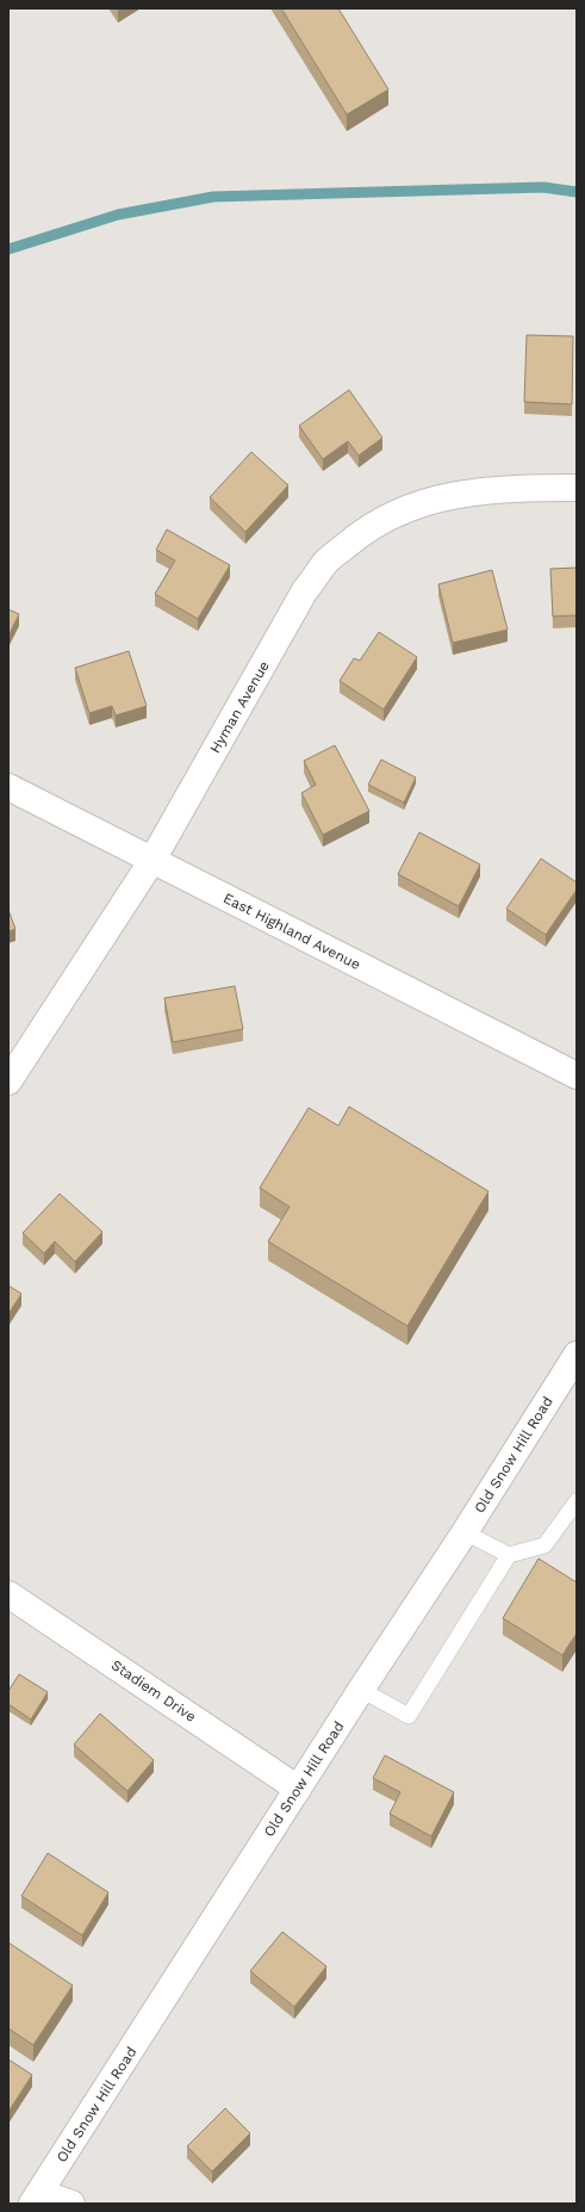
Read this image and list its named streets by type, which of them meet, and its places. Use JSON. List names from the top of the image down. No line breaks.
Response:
{"streets":{"street":["Hyman Avenue","East Highland Avenue","Old Snow Hill Road","Stadiem Drive"]},"crossings":[["Hyman Avenue","East Highland Avenue"],["Old Snow Hill Road","Stadiem Drive"]]}
